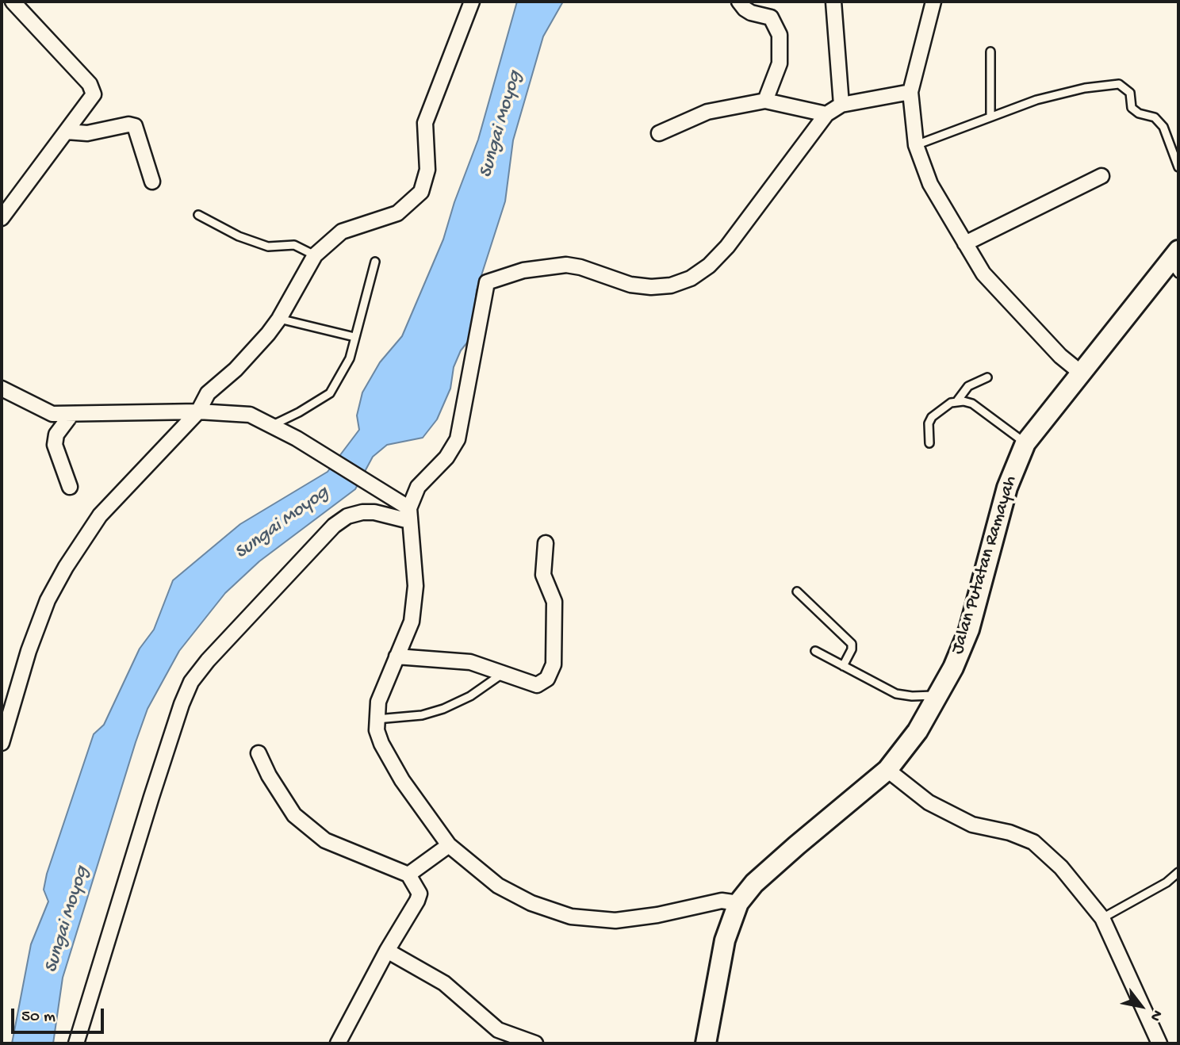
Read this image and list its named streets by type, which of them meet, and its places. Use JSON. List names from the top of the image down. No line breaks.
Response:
{"streets":{"main road":["Jalan Putatan Ramayah"]},"water":["Sungai Moyog"],"scale_bar":"50 m","north":"bottom right"}
